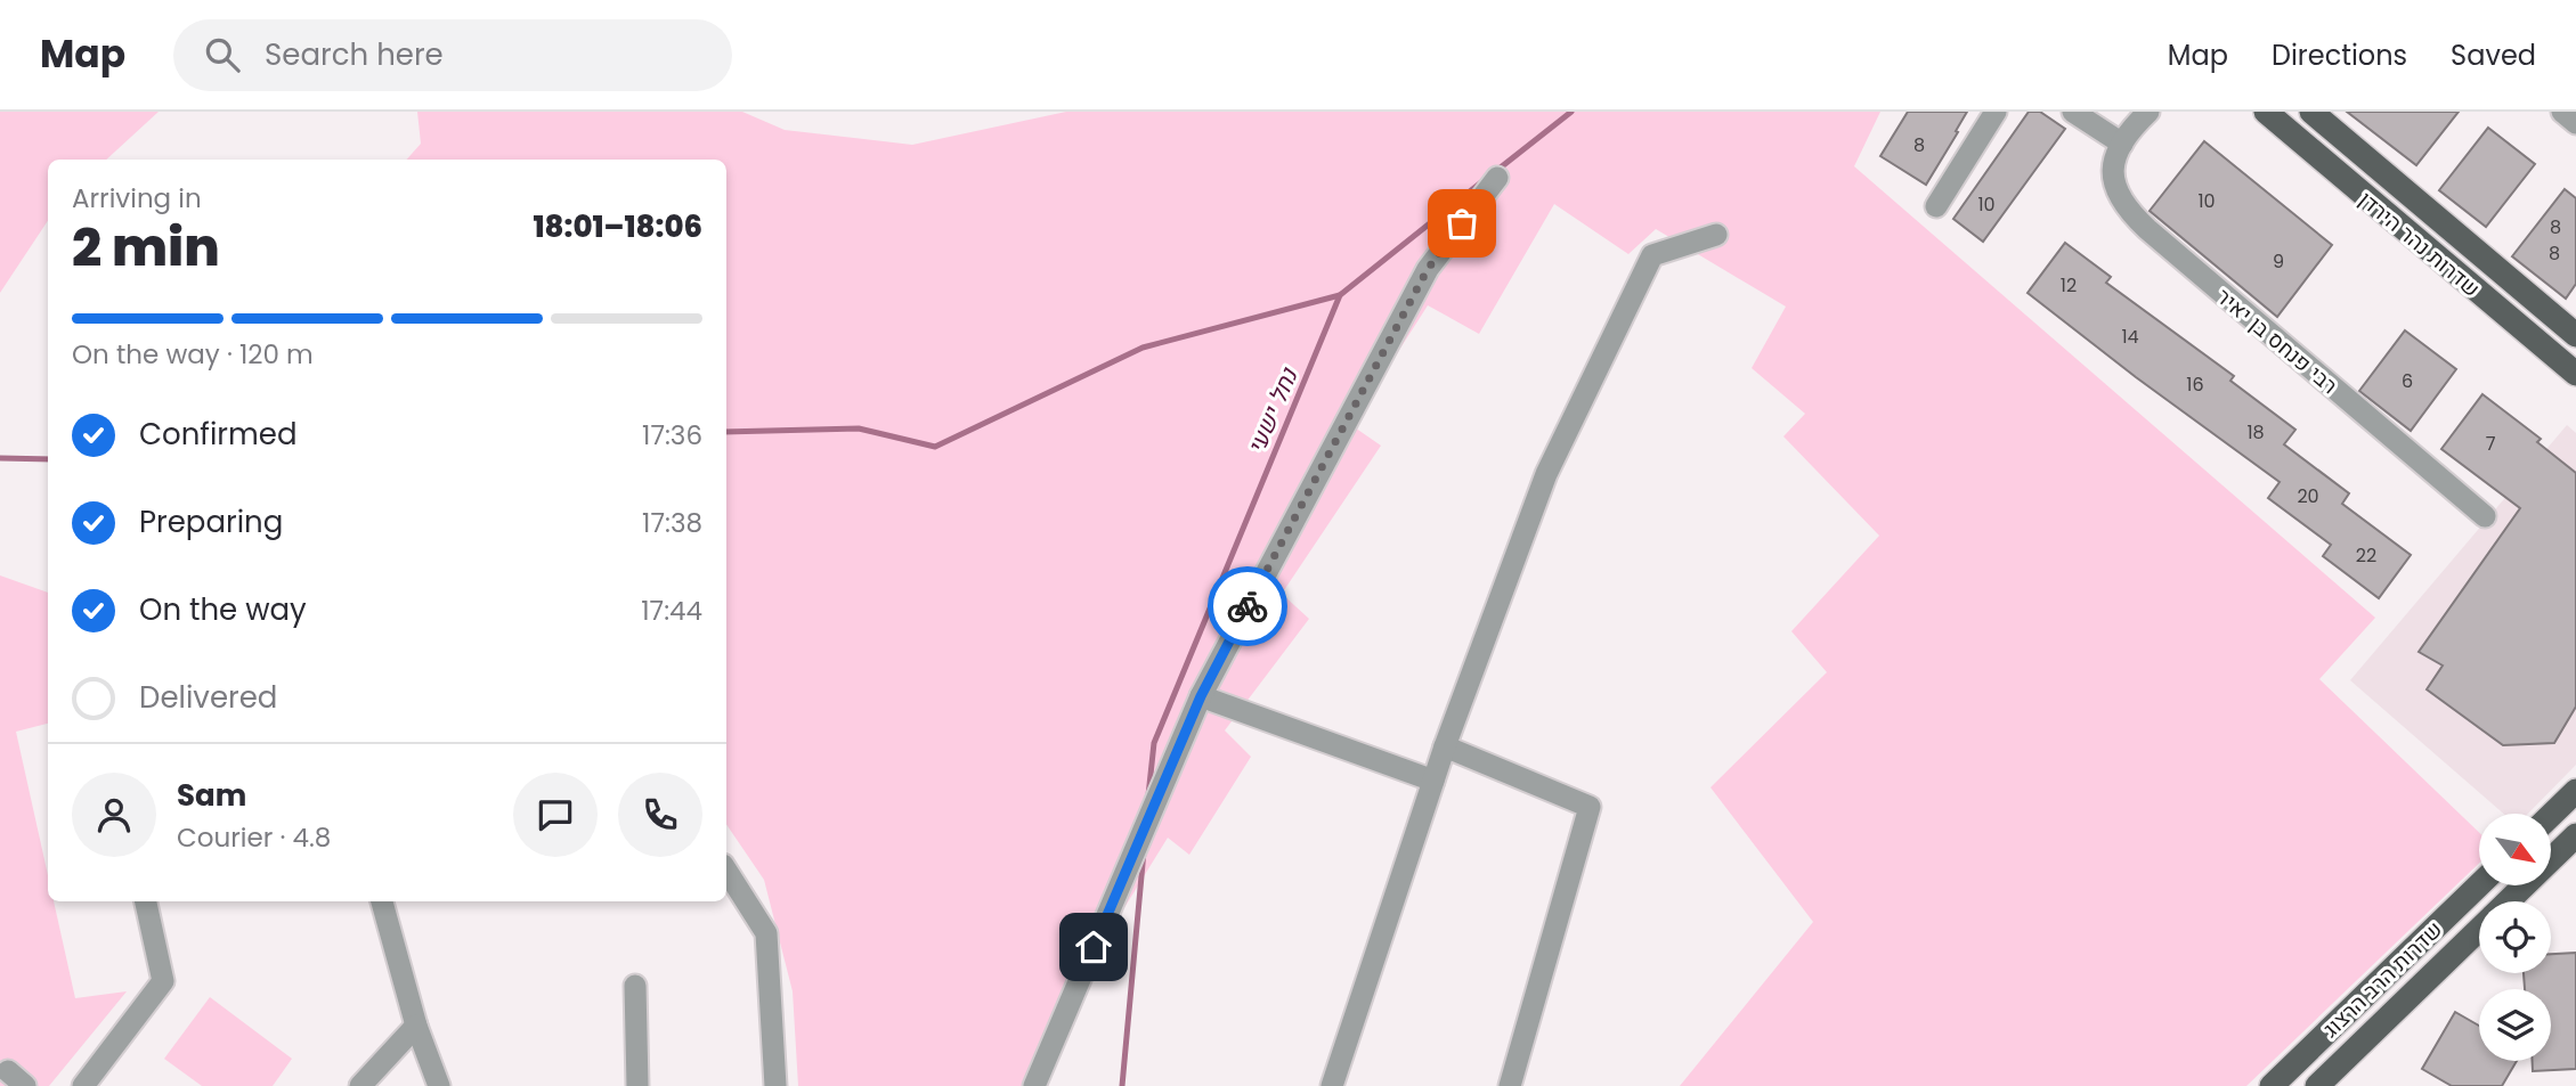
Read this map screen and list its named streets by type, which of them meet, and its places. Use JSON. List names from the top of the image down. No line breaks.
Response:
{"streets":{"main road":["שדרות נהר הירדן","שדרות הרב הרצוג"],"street":["רבי פנחס בן יאיר"]},"water":["נחל ישעי"],"house_numbers":["8","10","10","8","8","9","12","14","6","16","18","7","20","22"],"north":"bottom right","page":{"header":"Map","search":"Search here","nav":["Map","Directions","Saved"],"heading":["2 min","Arriving in","18:01–18:06"],"panel":["Sam","Courier · 4.8"],"bar":"On the way · 120 m","list":[["Confirmed","17:36"],["Preparing","17:38"],["On the way","17:44"],"Delivered"]}}
